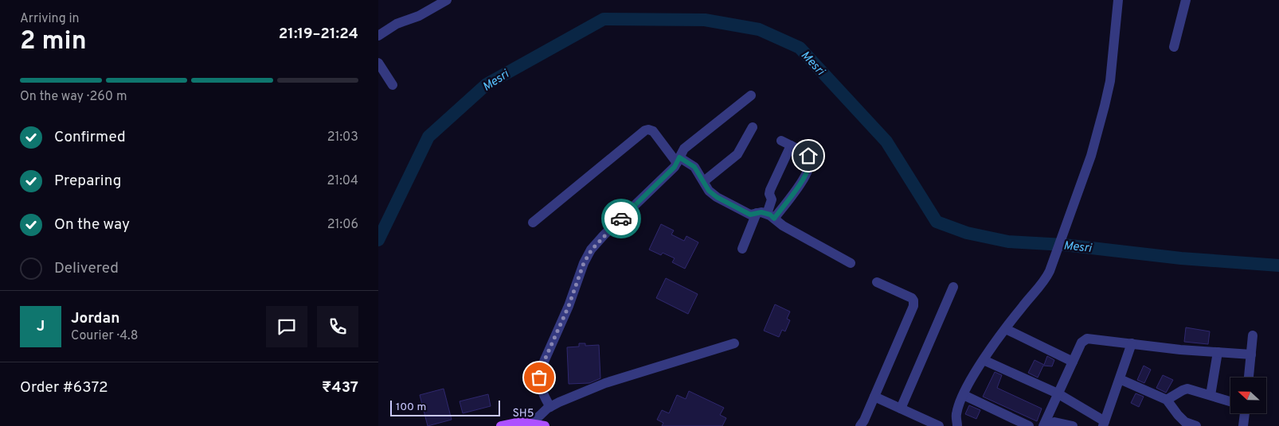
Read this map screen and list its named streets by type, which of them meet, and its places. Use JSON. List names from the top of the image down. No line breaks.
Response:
{"streets":{"main road":["SH5"]},"water":["Mesri"],"scale_bar":"100 m","north":"left","page":{"heading":["2 min","Arriving in","21:19–21:24"],"panel":["Jordan","Courier · 4.8","Order #6372","₹437"],"bar":"On the way · 260 m","list":[["Confirmed","21:03"],["Preparing","21:04"],["On the way","21:06"],"Delivered"],"round":"J","scale":"100 m"}}
